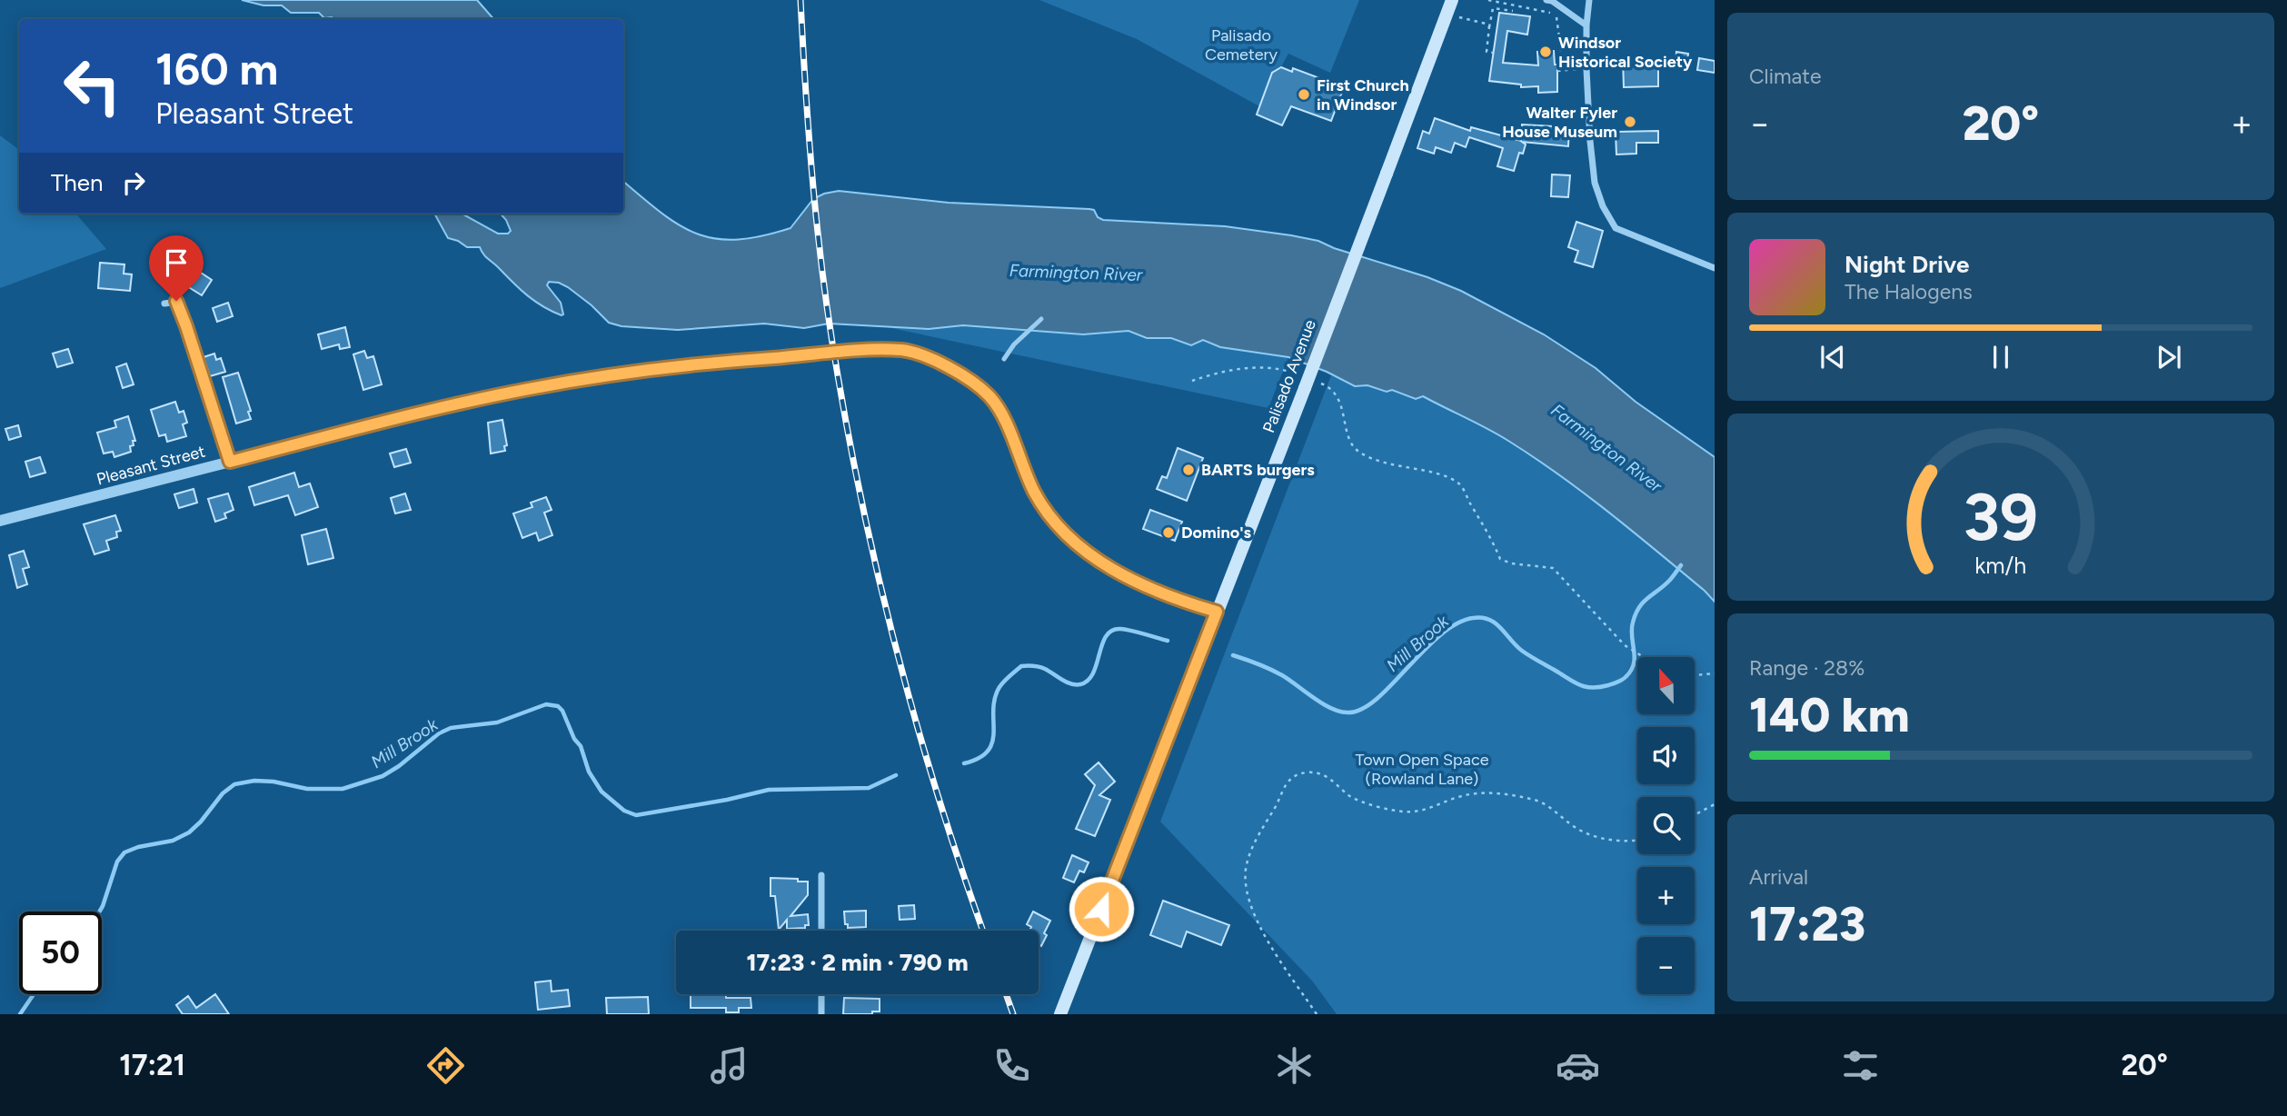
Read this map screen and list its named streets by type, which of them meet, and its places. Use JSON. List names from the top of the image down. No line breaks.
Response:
{"streets":{"main road":["Palisado Avenue"],"street":["Pleasant Street"]},"crossings":[["Palisado Avenue","Pleasant Street"]],"water":["Farmington River","Mill Brook"],"parks":["Palisado Cemetery","Town Open Space (Rowland Lane)"],"places":["Windsor Historical Society","First Church in Windsor","Walter Fyler House Museum","BARTS burgers","Domino's"],"north":"top","page":{"tile":["Climate",["Range · 28%","140 km"],["Arrival","17:23"]],"turn":["160 m","Pleasant Street"],"heat":["−","20°","+"],"then":"Then","song":["Night Drive","The Halogens"],"map_buttons":["+","−"],"limit":"50","trip":"17:23 · 2 min · 790 m","tabs":["17:21","20°"],"gauge":["39","km/h"]}}
